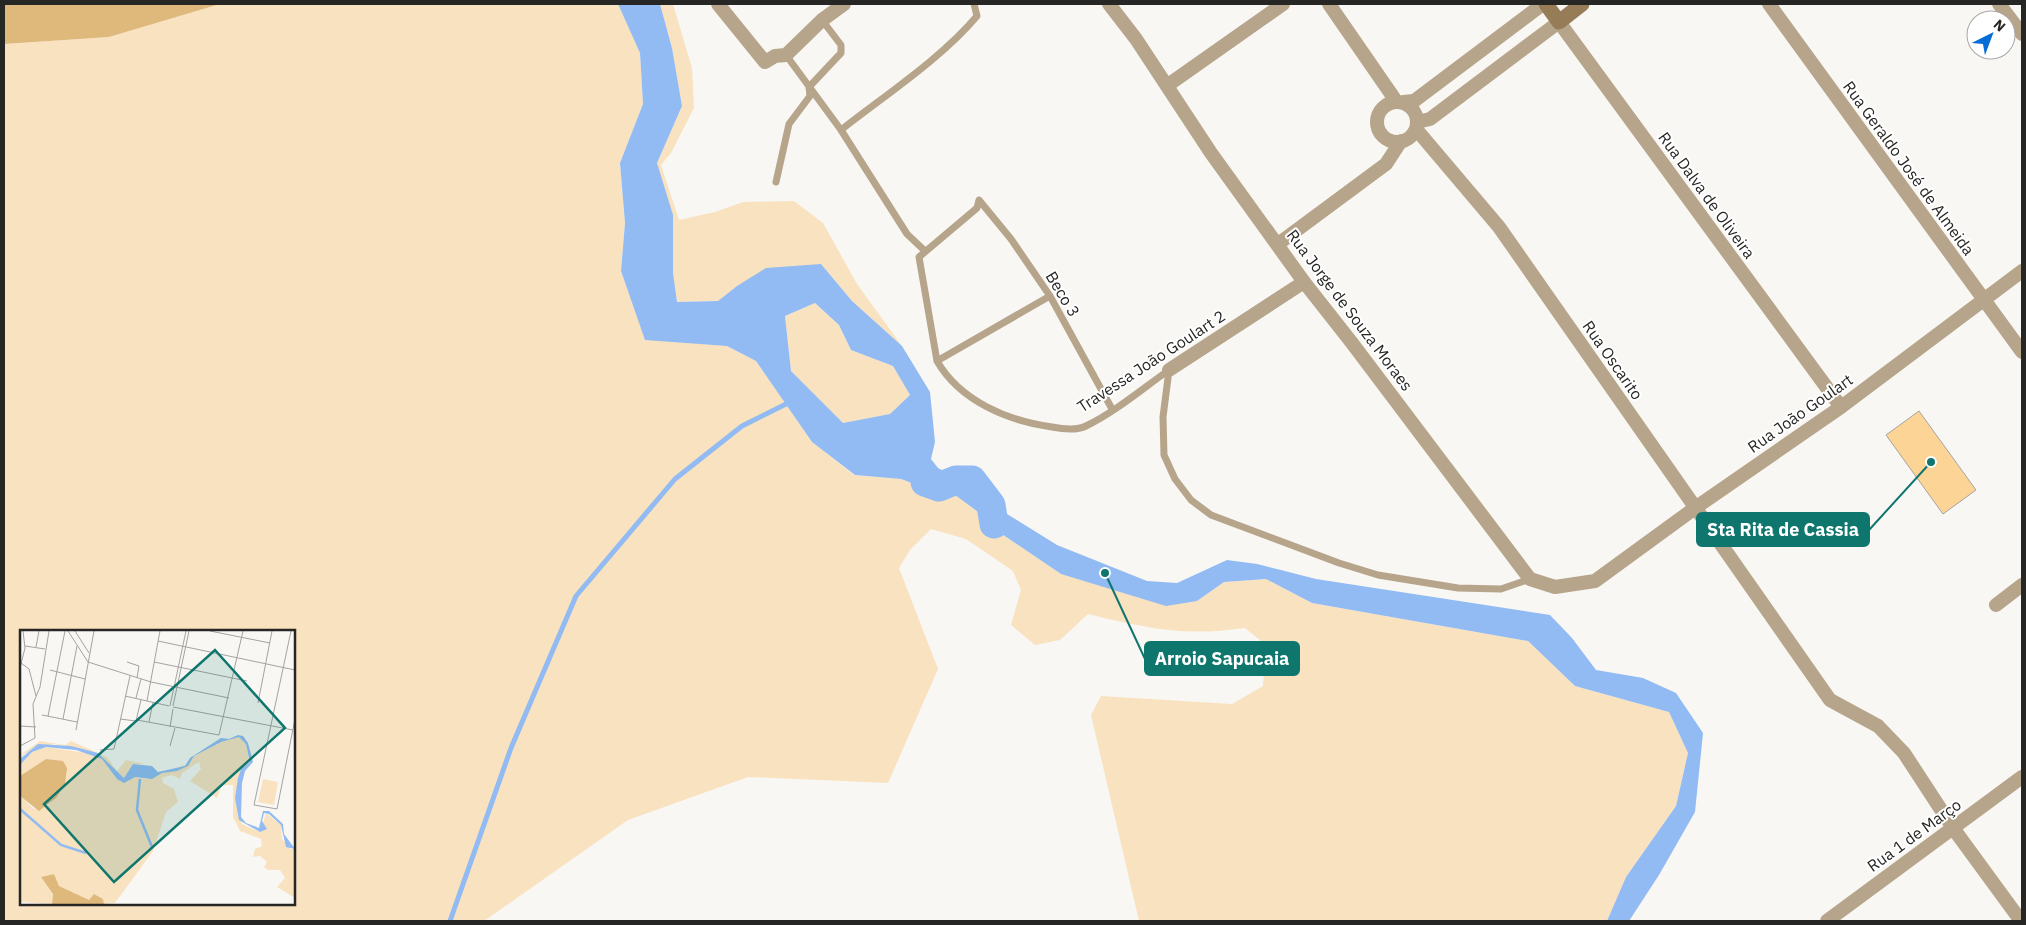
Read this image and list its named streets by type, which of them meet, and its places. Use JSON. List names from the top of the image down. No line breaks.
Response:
{"streets":{"street":["Rua Geraldo José de Almeida","Rua Dalva de Oliveira","Rua Jorge de Souza Moraes","Rua Oscarito","Travessa João Goulart 2","Rua João Goulart","Rua 1 de Março"],"lane":["Beco 3"]},"crossings":[["Rua Geraldo José de Almeida","Rua João Goulart"],["Rua Dalva de Oliveira","Rua João Goulart"],["Beco 3","Travessa João Goulart 2"],["Rua Jorge de Souza Moraes","Travessa João Goulart 2"],["Rua Jorge de Souza Moraes","Rua João Goulart"],["Rua Oscarito","Rua João Goulart"],["Rua Oscarito","Rua 1 de Março"]],"places":["Sta Rita de Cassia","Arroio Sapucaia"],"north":"top right"}
